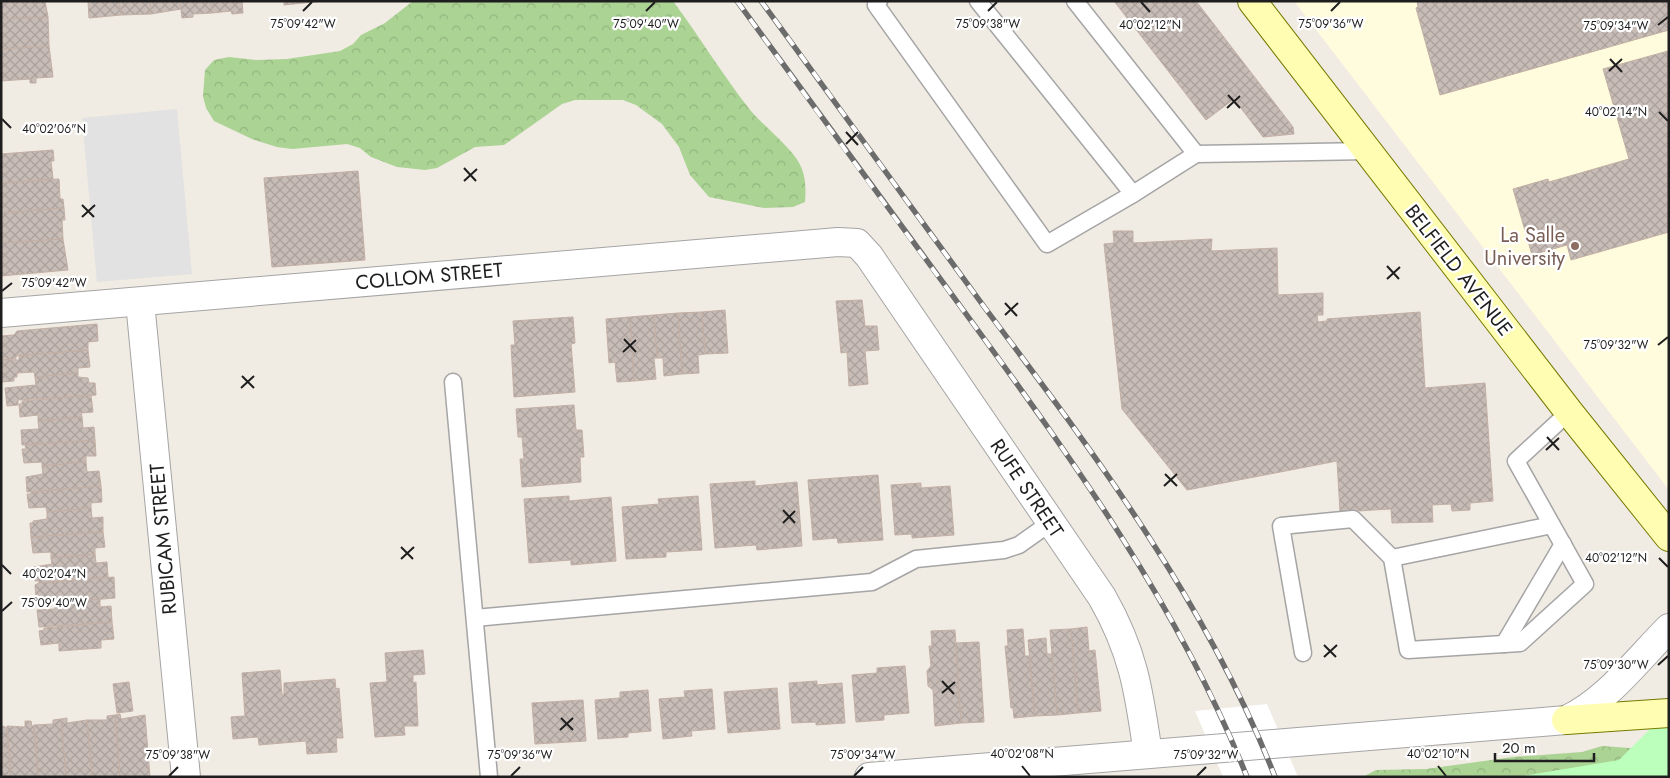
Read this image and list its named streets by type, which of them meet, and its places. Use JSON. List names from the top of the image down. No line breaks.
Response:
{"streets":{"street":["BELFIELD AVENUE","COLLOM STREET","RUFE STREET","RUBICAM STREET"]},"crossings":[["COLLOM STREET","RUFE STREET"],["COLLOM STREET","RUBICAM STREET"]],"places":["La Salle University"],"scale_bar":"20 m","coordinates":["75°09'42\"W","75°09'40\"W","75°09'38\"W","75°09'36\"W","40°02'12\"N","75°09'34\"W","40°02'14\"N","40°02'06\"N","75°09'32\"W","40°02'04\"N","75°09'30\"W","40°02'08\"N","40°02'10\"N"]}
